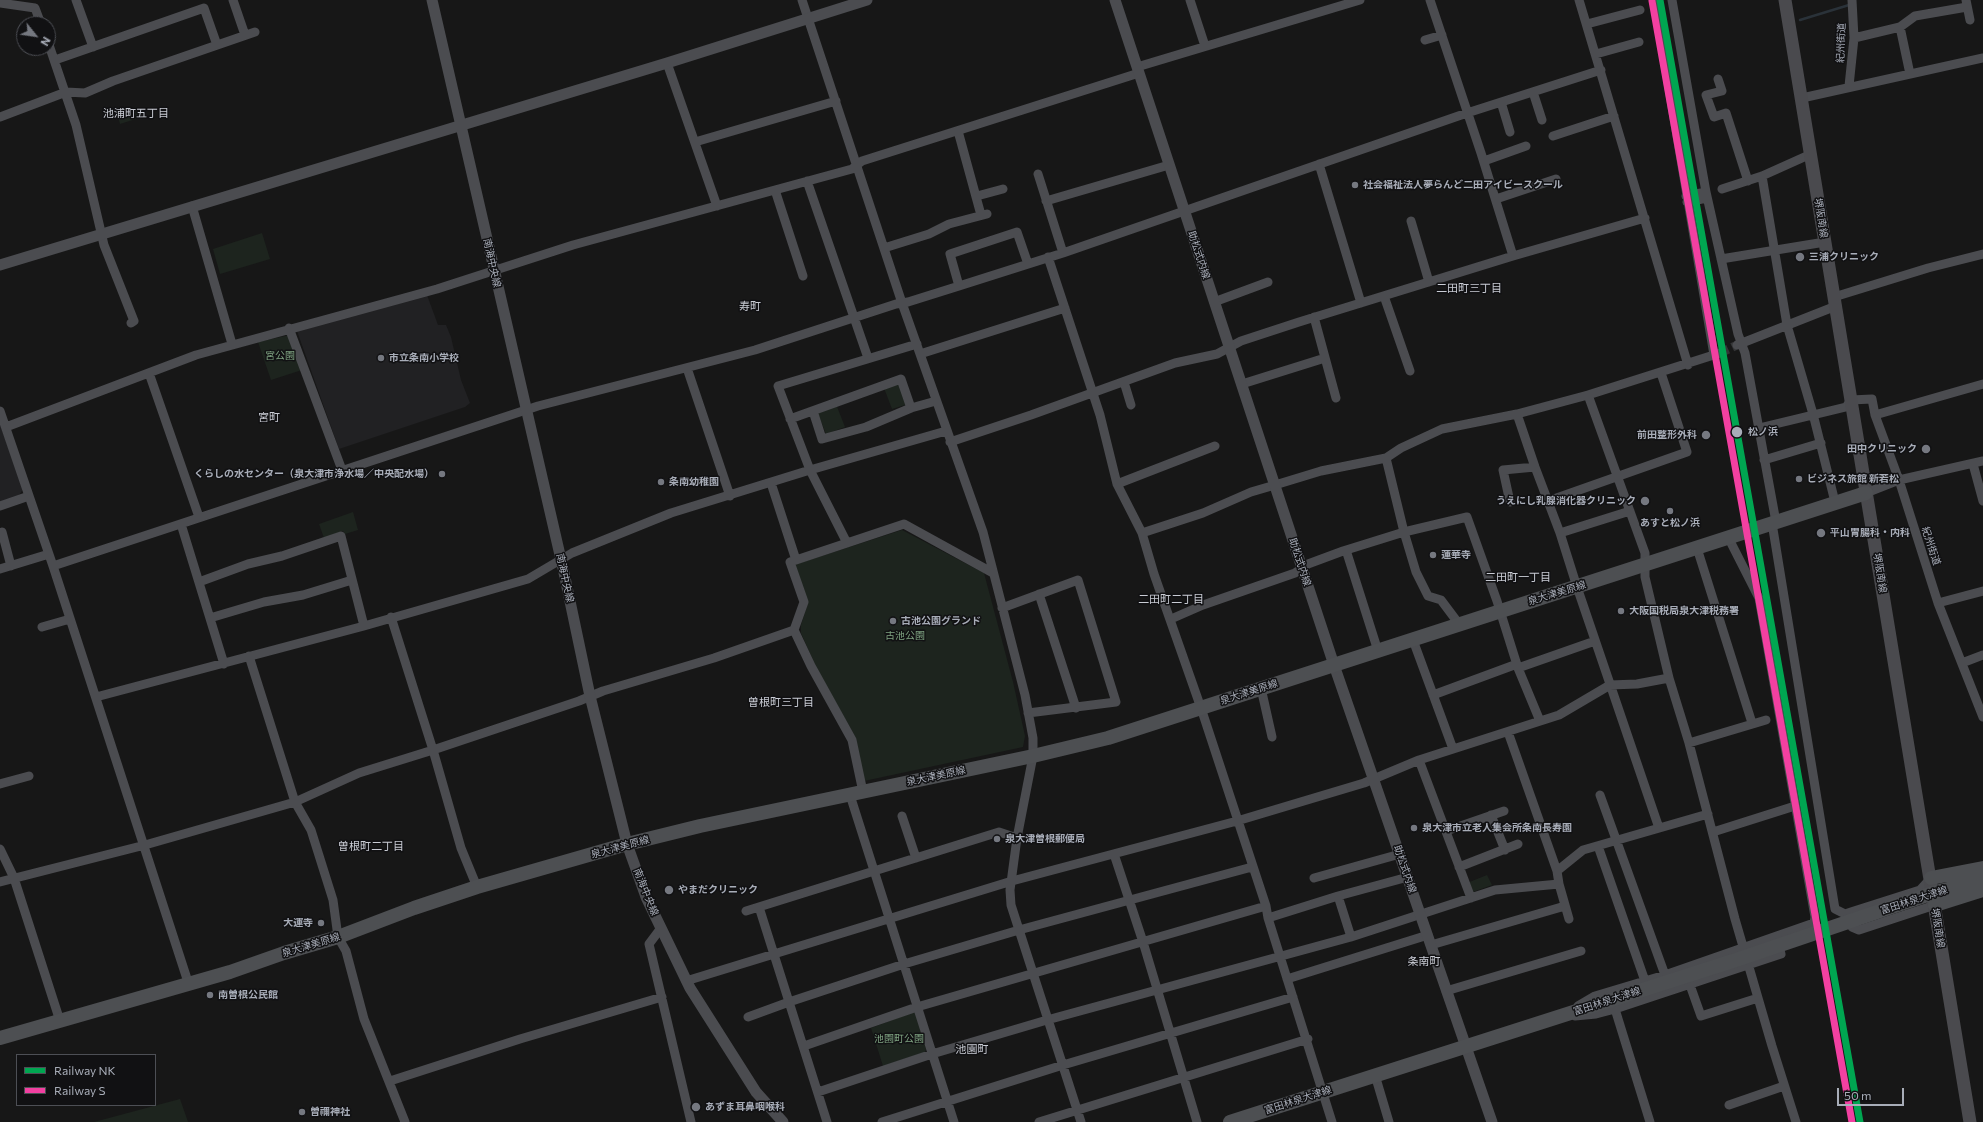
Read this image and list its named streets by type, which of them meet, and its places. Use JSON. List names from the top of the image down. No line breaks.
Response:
{"streets":{"main road":["堺阪南線","泉大津美原線","富田林泉大津線"],"street":["紀州街道","助松式内線","南海中央線"]},"crossings":[["紀州街道","堺阪南線"],["堺阪南線","泉大津美原線"],["助松式内線","泉大津美原線"],["助松式内線","富田林泉大津線"],["南海中央線","泉大津美原線"]],"districts":["池浦町五丁目","二田町三丁目","寿町","宮町","二田町一丁目","二田町二丁目","曽根町三丁目","曽根町二丁目","条南町","池園町"],"parks":["宮公園","古池公園","池園町公園"],"places":["社会福祉法人夢らんど二田アイビースクール","三浦クリニック","市立条南小学校","松ノ浜","前田整形外科","田中クリニック","くらしの水センター（泉大津市浄水場／中央配水場）","ビジネス旅館 新若松","条南幼稚園","うえにし乳腺消化器クリニック","あすと松ノ浜","平山胃腸科・内科","蓮華寺","大阪国税局泉大津税務署","古池公園グランド","泉大津市立老人集会所条南長寿園","泉大津曽根郵便局","やまだクリニック","大運寺","南曽根公民館","あずま耳鼻咽喉科","曽禰神社"],"lines":["rail line NK","rail line S"],"legend":["Railway NK","Railway S"],"scale_bar":"50 m","north":"bottom right"}
